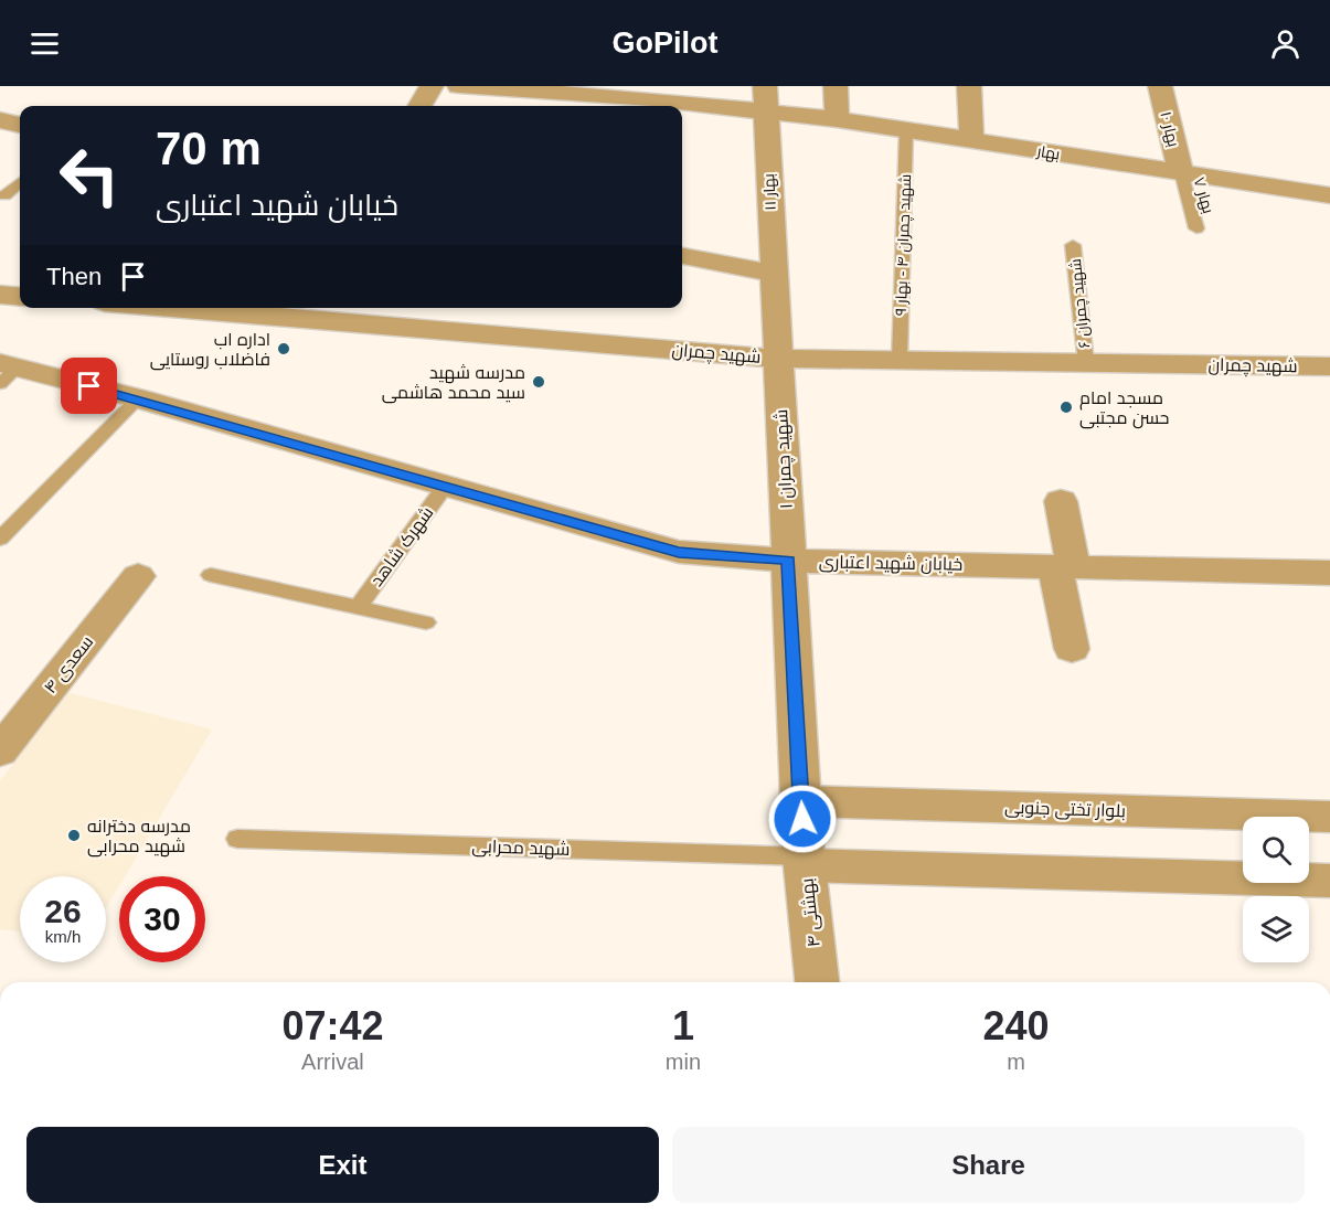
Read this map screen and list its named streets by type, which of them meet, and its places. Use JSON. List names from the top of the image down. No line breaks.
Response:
{"streets":{"street":["بهار ۱۰","بهار","بهار ۱۱","شهید چمران","شهید چمران ۱","خیابان شهید اعتباری","سعدی ۴","بلوار تختی جنوبی","بهشتی ۴"],"lane":["بهار ۷","شهید چمران ۴ - بهار ۹","شهید چمران ۶","شهرک شاهد","شهید محرابی"]},"crossings":[["بهار ۱۰","بهار"],["بهار ۱۰","بهار ۷"],["بهار","بهار ۱۱"],["بهار","بهار ۷"],["بهار","شهید چمران ۴ - بهار ۹"],["بهار ۱۱","شهید چمران"],["بهار ۱۱","شهید چمران ۱"],["شهید چمران ۴ - بهار ۹","شهید چمران"],["شهید چمران ۶","شهید چمران"],["شهید چمران","شهید چمران ۱"],["شهید چمران ۱","خیابان شهید اعتباری"],["شهید چمران ۱","بهشتی ۴"],["شهرک شاهد","خیابان شهید اعتباری"],["خیابان شهید اعتباری","بهشتی ۴"],["بلوار تختی جنوبی","بهشتی ۴"],["شهید محرابی","بهشتی ۴"]],"places":["اداره اب فاضلاب روستایی","مدرسه شهید سید محمد هاشمی","مسجد امام حسن مجتبی","مدرسه دخترانه شهید محرابی"],"page":{"header":"GoPilot","turn":["70 m","خیابان شهید اعتباری"],"then":"Then","speed":"26 km/h","limit":"30","eta":["07:42","Arrival","1","min","240","m"],"buttons":["Exit","Share"]}}
